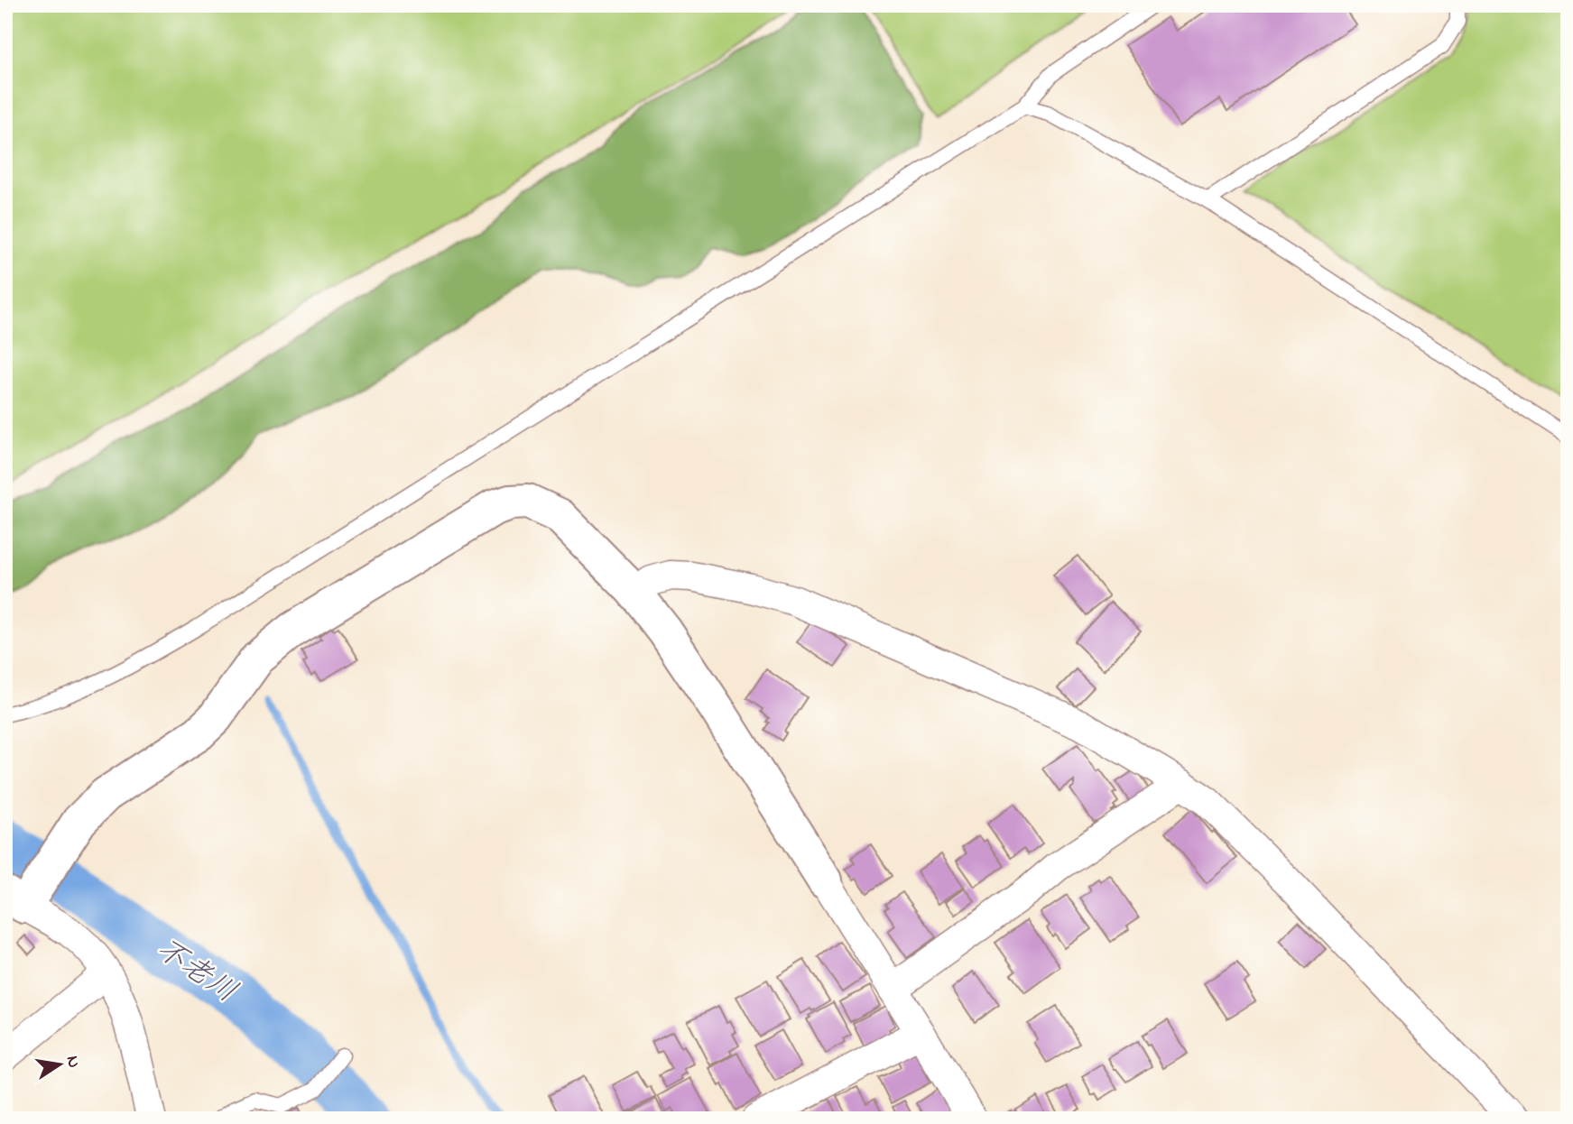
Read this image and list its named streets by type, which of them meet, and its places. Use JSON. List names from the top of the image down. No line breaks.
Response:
{"water":["不老川"],"north":"right"}
